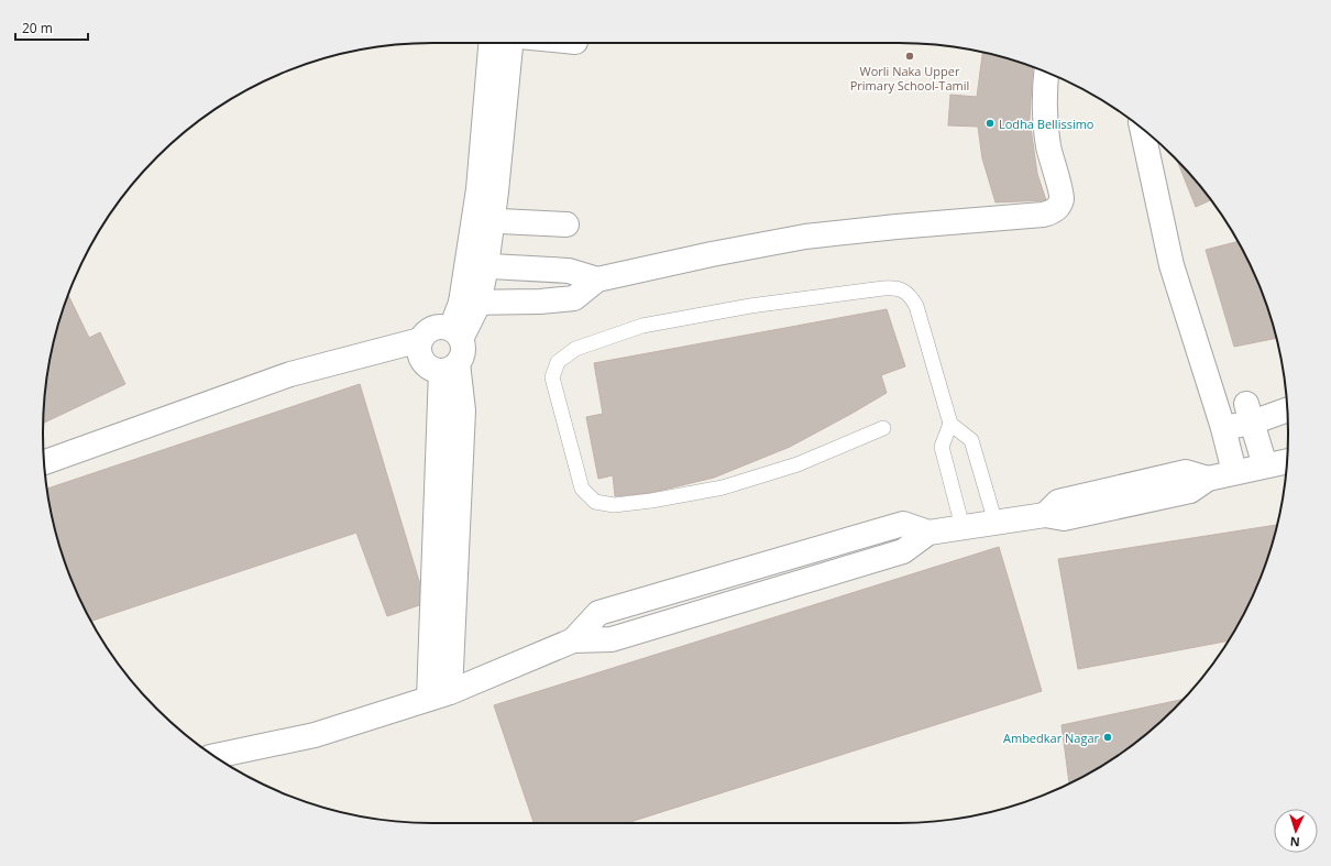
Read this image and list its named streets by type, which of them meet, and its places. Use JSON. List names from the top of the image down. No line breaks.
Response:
{"places":["Worli Naka Upper Primary School-Tamil","Lodha Bellissimo","Ambedkar Nagar"],"scale_bar":"20 m","north":"bottom"}
